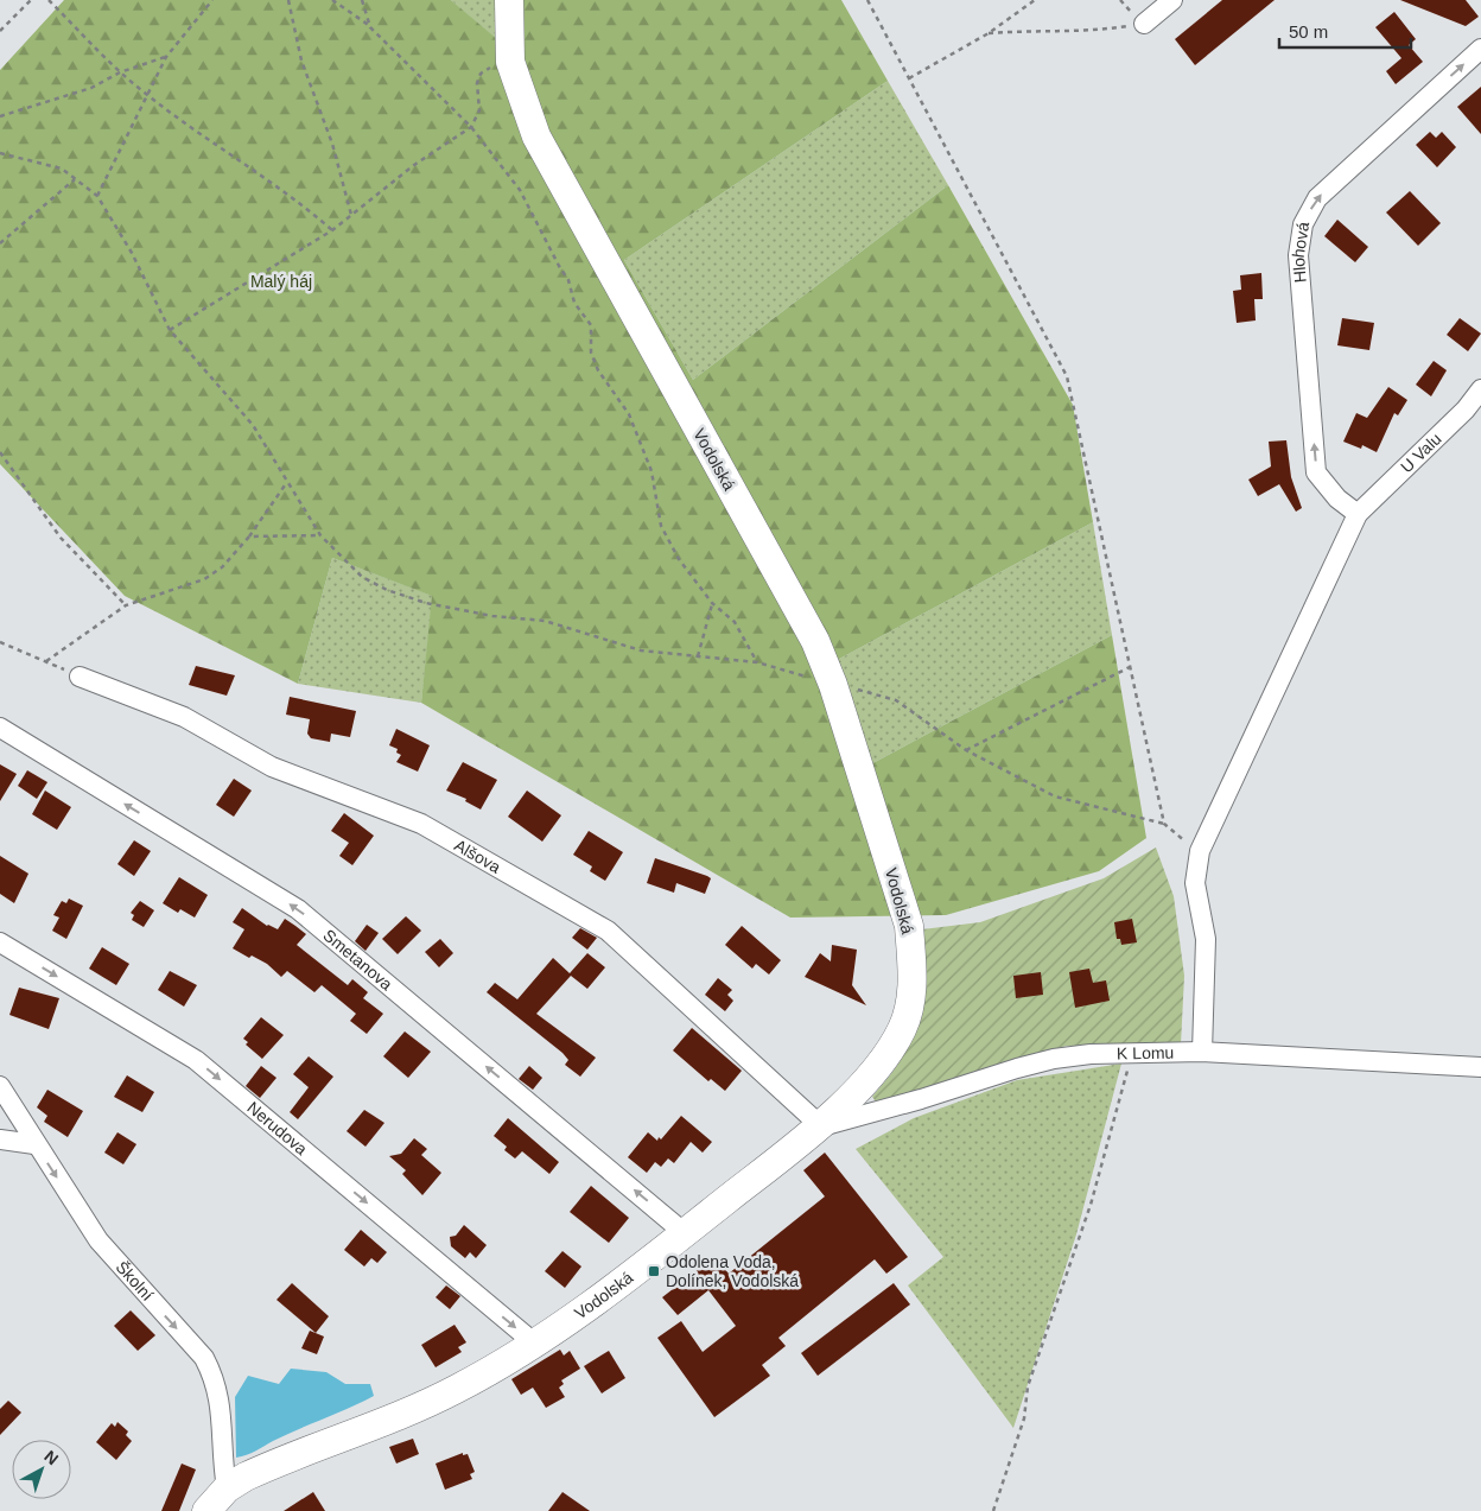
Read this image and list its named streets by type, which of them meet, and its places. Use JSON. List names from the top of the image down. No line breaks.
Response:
{"streets":{"street":["Hlohová","U Valu","Vodolská","Alšova","Smetanova","K Lomu","Nerudova","Školní"]},"crossings":[["Hlohová","U Valu"],["Vodolská","Alšova"],["Vodolská","Smetanova"],["Vodolská","K Lomu"],["Vodolská","Nerudova"],["Vodolská","Školní"],["Alšova","K Lomu"]],"one_way":["Hlohová","Smetanova","Nerudova","Školní"],"parks":["Malý háj"],"places":{"transit":["Odolena Voda, Dolínek, Vodolská"]},"scale_bar":"50 m","north":"top right"}
